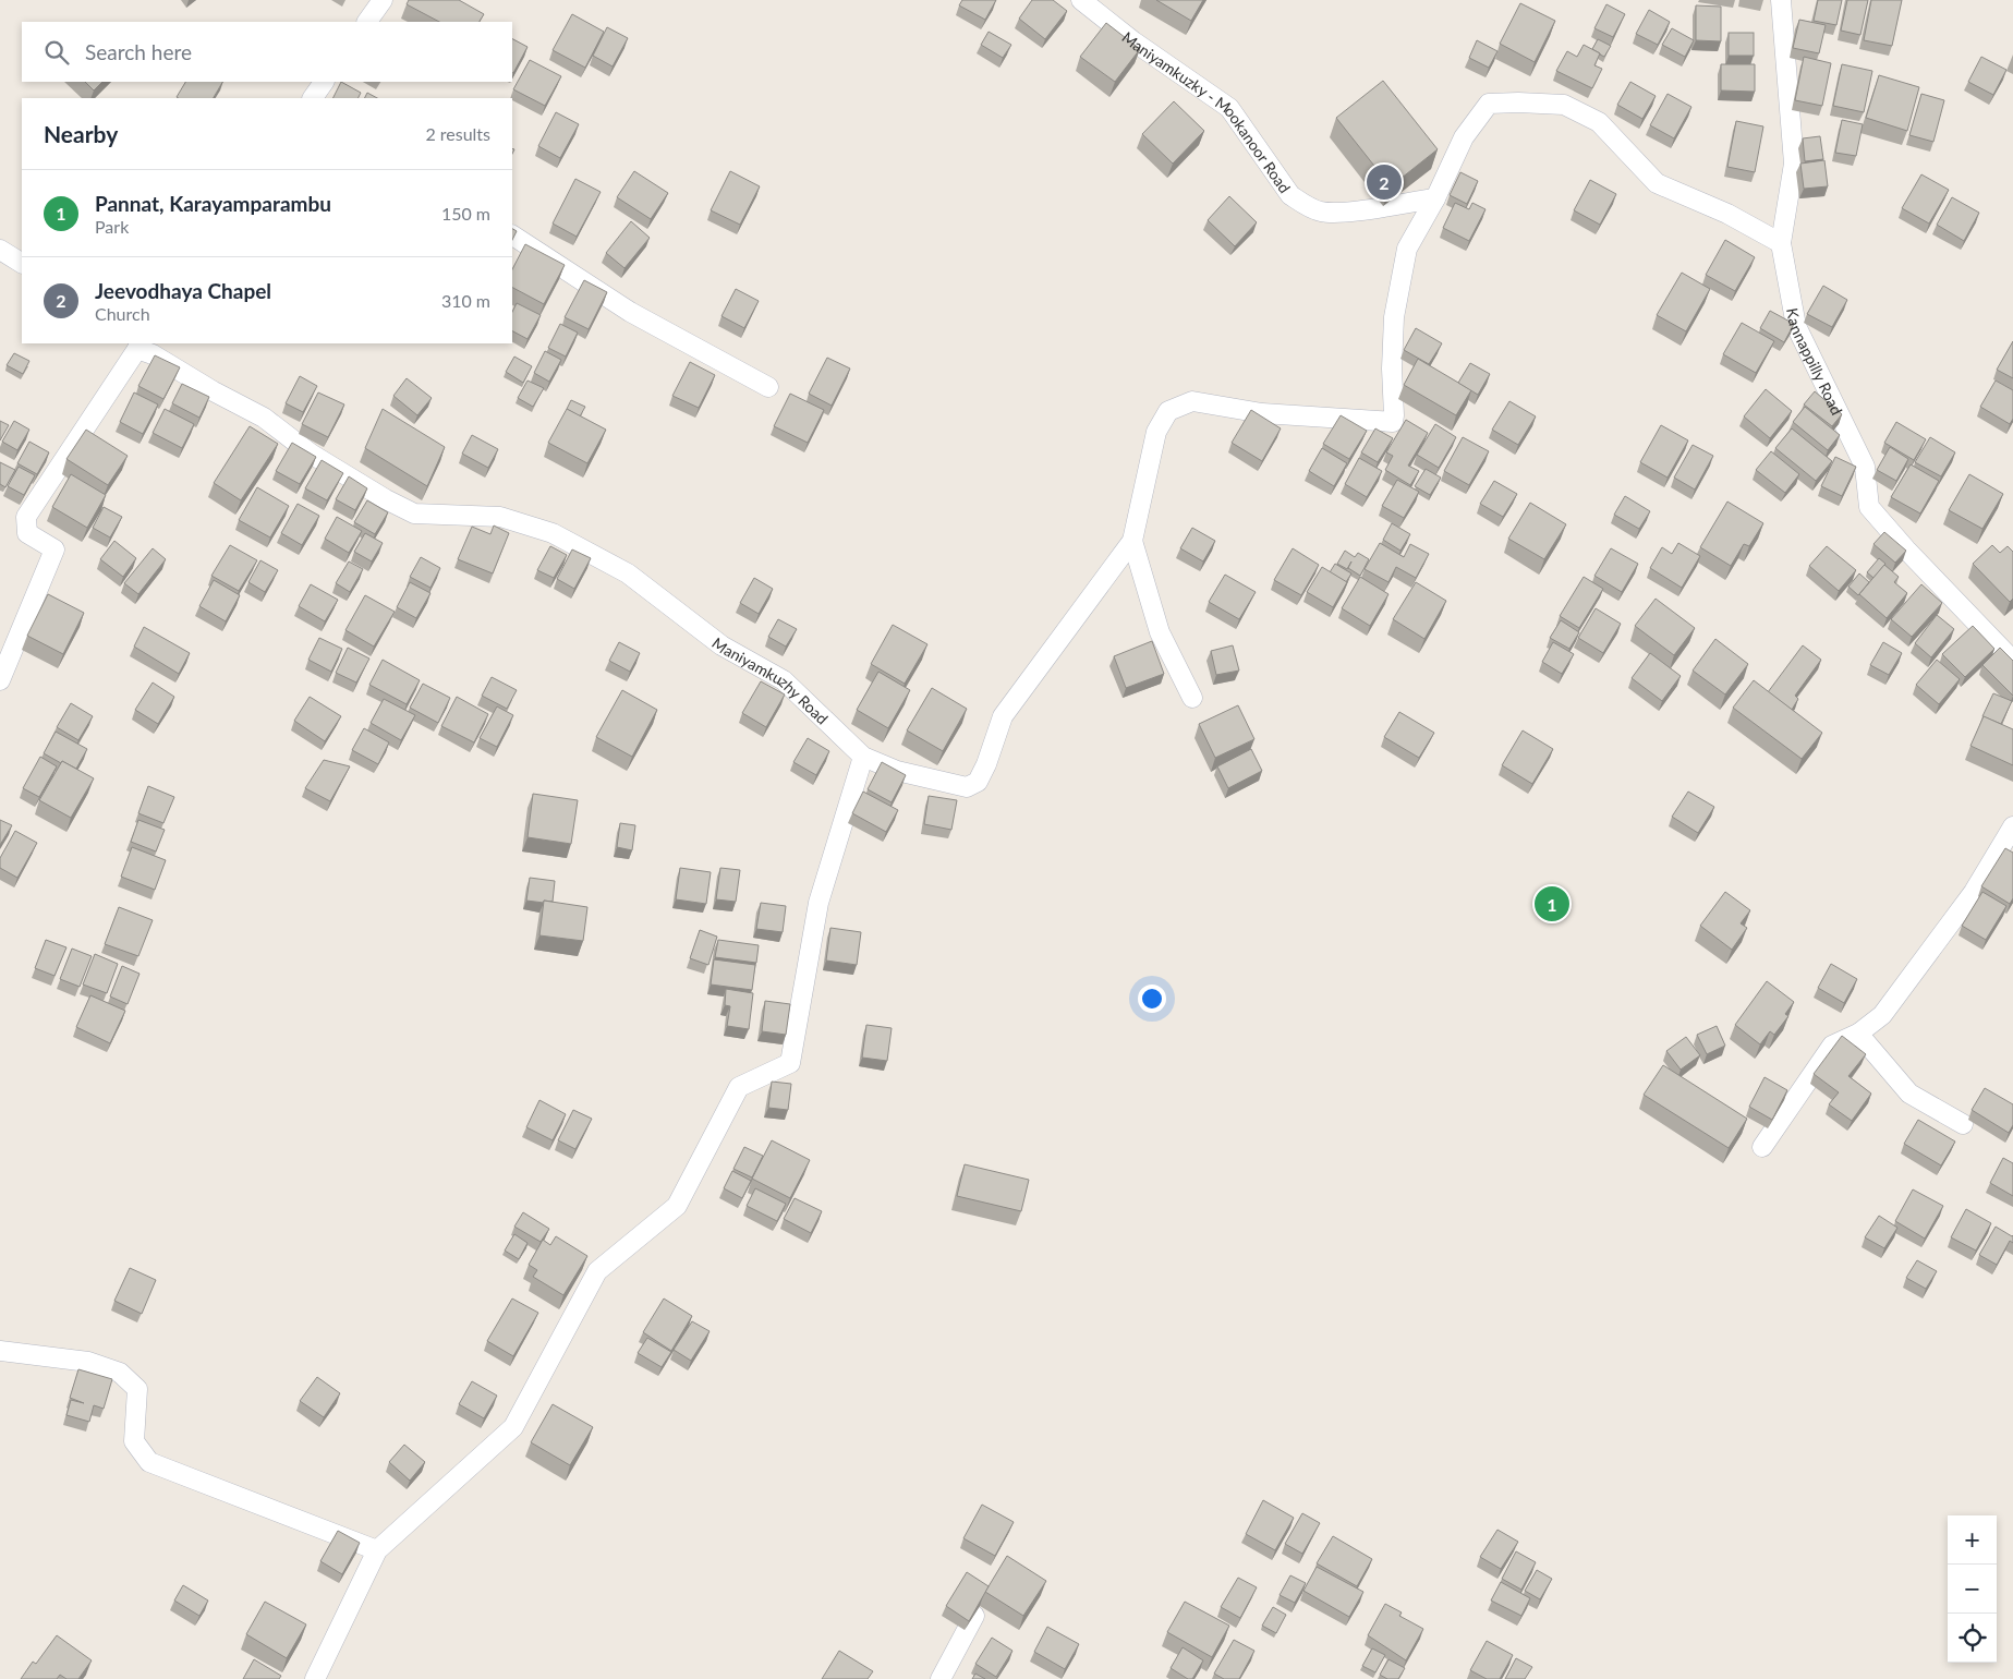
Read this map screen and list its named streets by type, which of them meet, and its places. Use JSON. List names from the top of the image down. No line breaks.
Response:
{"streets":{"street":["Maniyamkuzky - Mookanoor Road","Kannappilly Road","Maniyamkuzhy Road"]},"page":{"search":"Search here","heading":["Nearby","2 results"],"pins":["2","1"],"list":[{"mark":"1","name":"Pannat, Karayamparambu","note":"Park","value":"150 m"},{"mark":"2","name":"Jeevodhaya Chapel","note":"Church","value":"310 m"}],"map_buttons":["+","−"]}}
